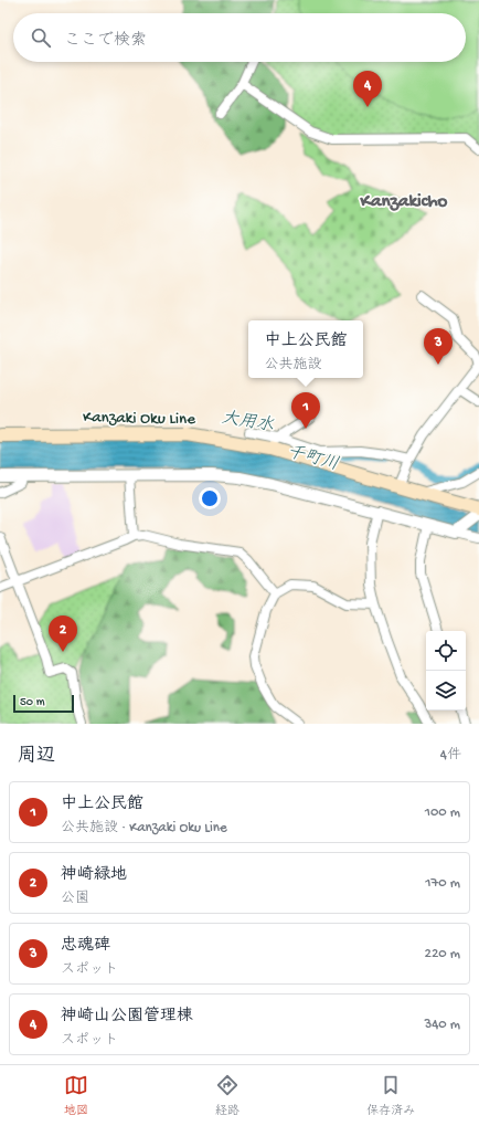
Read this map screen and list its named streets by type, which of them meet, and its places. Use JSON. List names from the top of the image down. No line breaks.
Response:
{"streets":{"main road":["Kanzaki Oku Line"]},"districts":["Kanzakicho"],"water":["大用水","千町川"],"scale_bar":"50 m","page":{"search":"ここで検索","pins":["4","3","1","2"],"popup":["中上公民館","公共施設"],"scale":"50 m","heading":["周辺","4件"],"list":[{"mark":"1","name":"中上公民館","note":"公共施設 · Kanzaki Oku Line","value":"100 m"},{"mark":"2","name":"神崎緑地","note":"公園","value":"170 m"},{"mark":"3","name":"忠魂碑","note":"スポット","value":"220 m"},{"mark":"4","name":"神崎山公園管理棟","note":"スポット","value":"340 m"}],"nav":["地図","経路","保存済み"]}}
